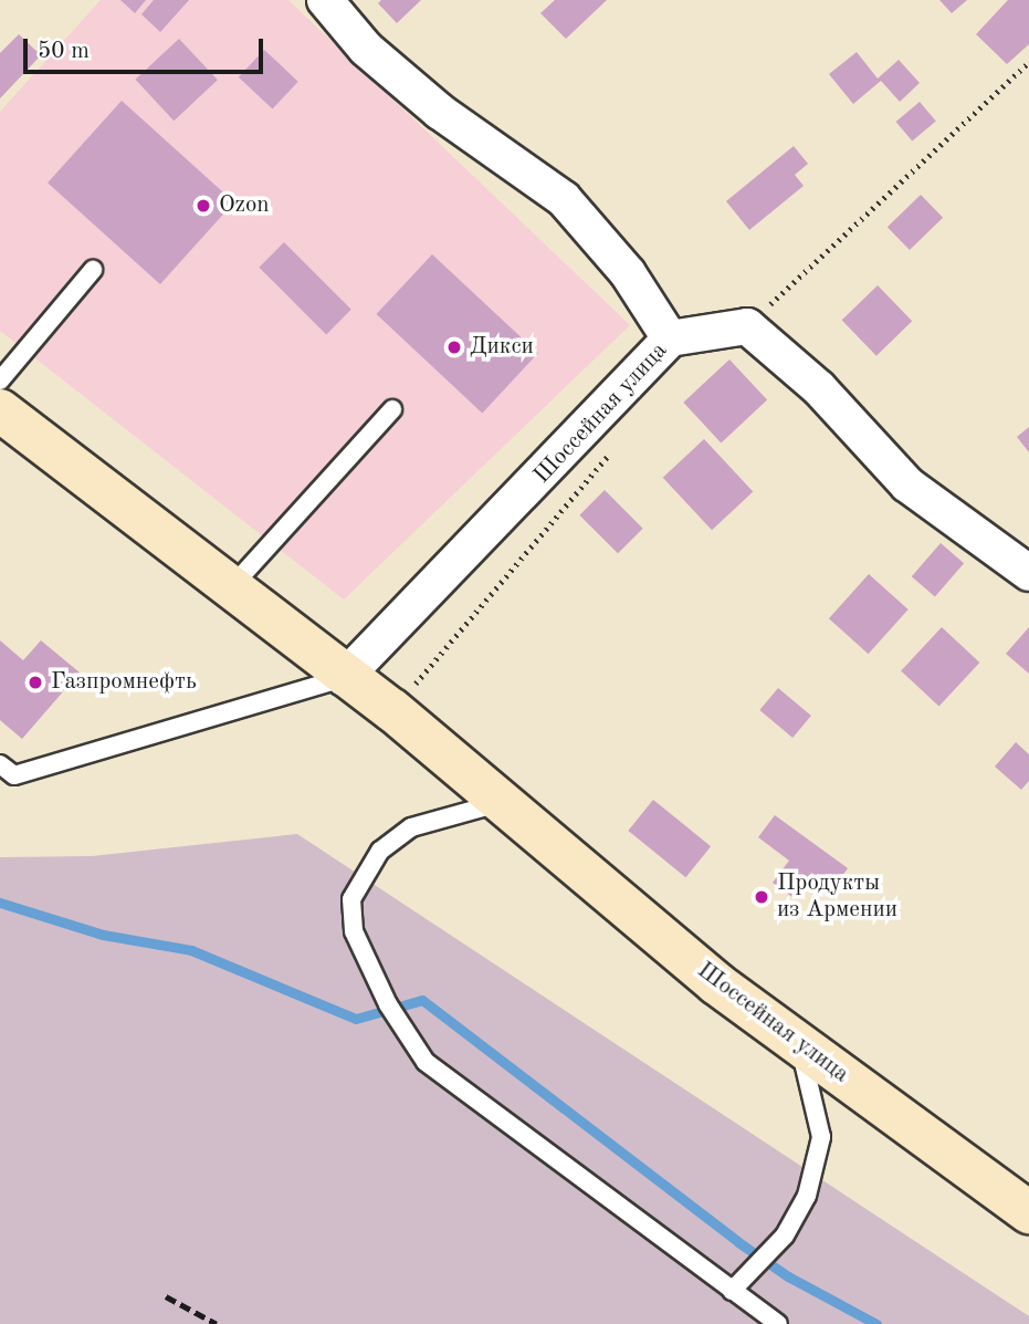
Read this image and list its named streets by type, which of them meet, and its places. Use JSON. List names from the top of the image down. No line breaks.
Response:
{"streets":{"street":["Шоссейная улица"]},"places":["Ozon","Дикси","Газпромнефть","Продукты из Армении"],"scale_bar":"50 m"}
